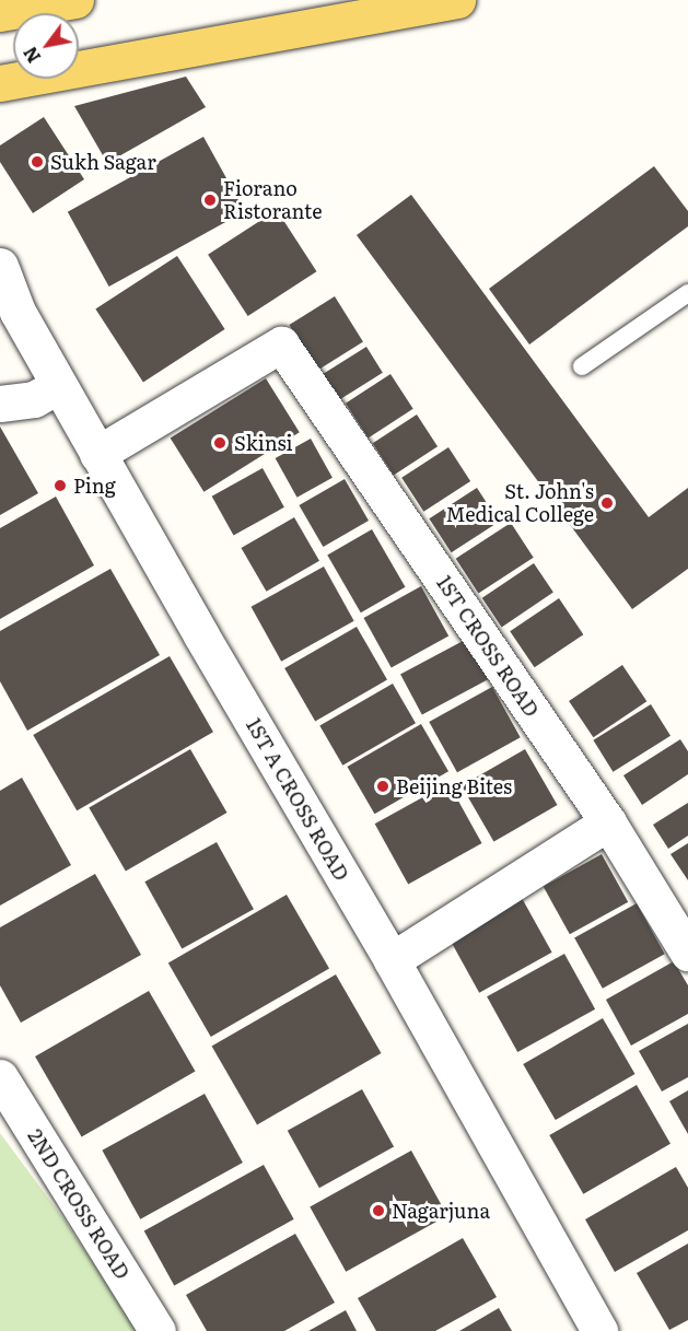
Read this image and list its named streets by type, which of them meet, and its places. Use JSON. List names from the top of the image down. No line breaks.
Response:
{"streets":{"street":["1ST CROSS ROAD","1ST A CROSS ROAD","2ND CROSS ROAD"]},"crossings":[["1ST CROSS ROAD","1ST A CROSS ROAD"]],"places":["Sukh Sagar","Fiorano Ristorante","Skinsi","Ping","St. John's Medical College","Beijing Bites","Nagarjuna"],"north":"bottom left"}
